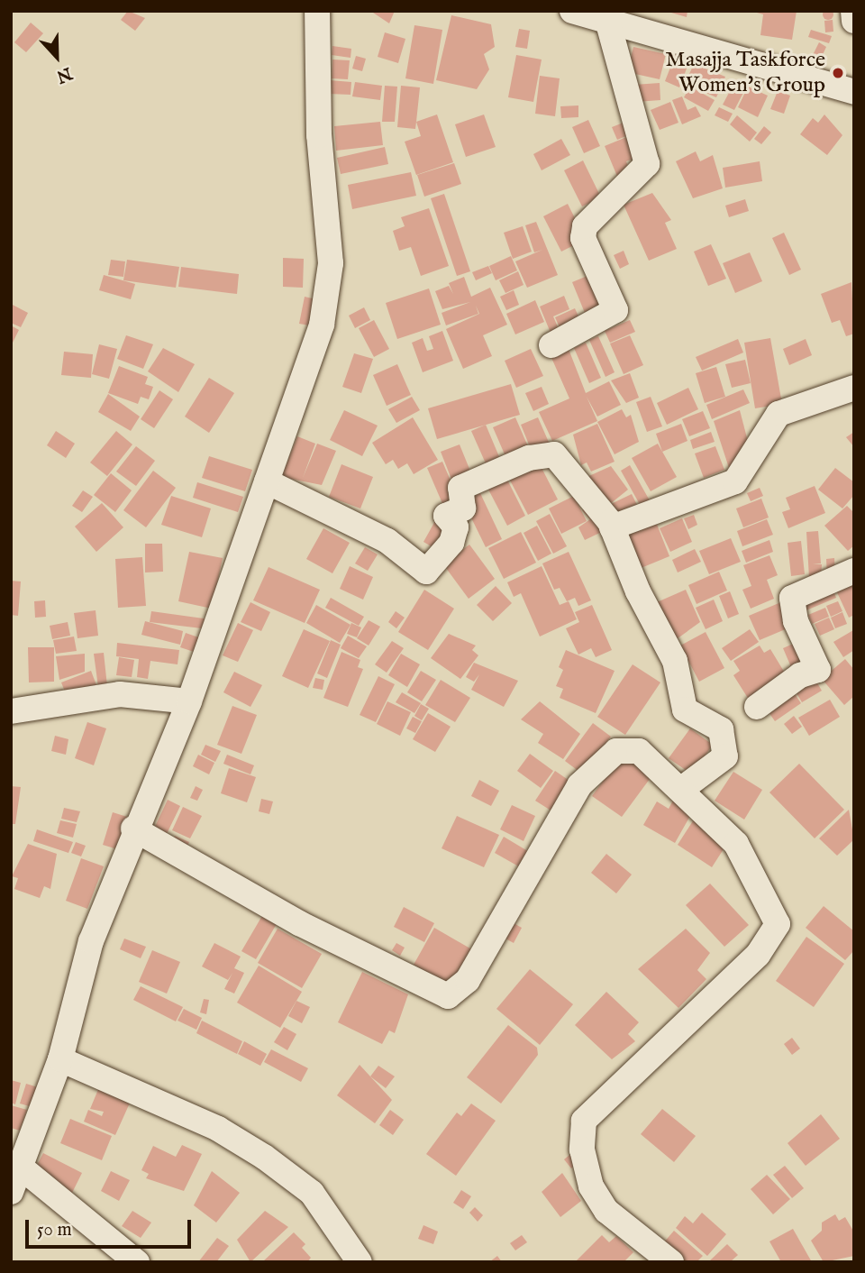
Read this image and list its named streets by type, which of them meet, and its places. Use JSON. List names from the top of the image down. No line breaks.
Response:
{"places":["Masajja Taskforce Women's Group"],"scale_bar":"50 m","north":"bottom"}
